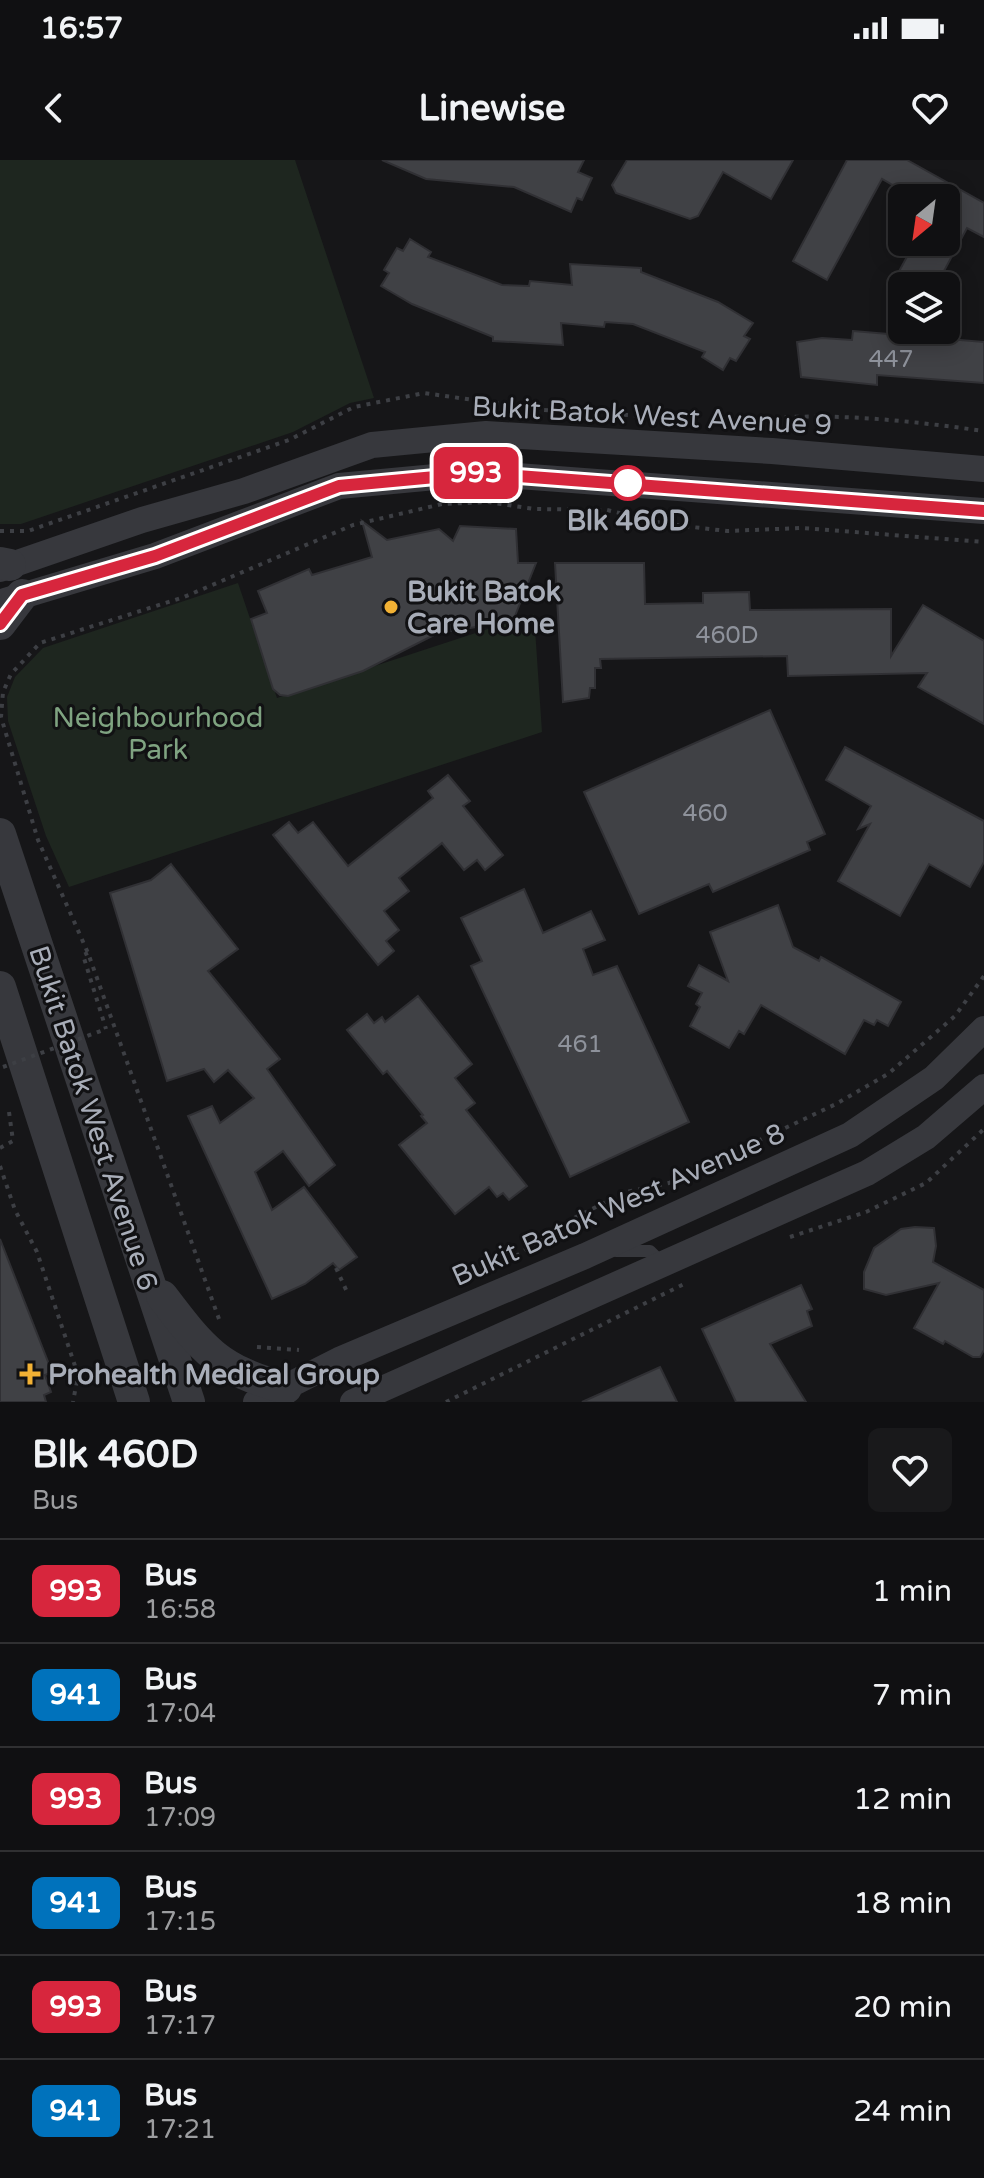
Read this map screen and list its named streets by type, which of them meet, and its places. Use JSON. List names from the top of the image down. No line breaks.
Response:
{"streets":{"street":["Bukit Batok West Avenue 9","Bukit Batok West Avenue 6","Bukit Batok West Avenue 8"]},"parks":["Neighbourhood Park"],"places":{"other":["Blk 460D","Bukit Batok Care Home"],"health":["Prohealth Medical Group"]},"lines":["bus line 993"],"house_numbers":["447","460D","460","461"],"north":"bottom left","page":{"status":"16:57","header":"Linewise","on_map":"993","heading":["Blk 460D","Bus"],"list":[{"mark":"993","name":"Bus","note":"16:58","value":"1 min"},{"mark":"941","name":"Bus","note":"17:04","value":"7 min"},{"mark":"993","name":"Bus","note":"17:09","value":"12 min"},{"mark":"941","name":"Bus","note":"17:15","value":"18 min"},{"mark":"993","name":"Bus","note":"17:17","value":"20 min"},{"mark":"941","name":"Bus","note":"17:21","value":"24 min"}]}}
